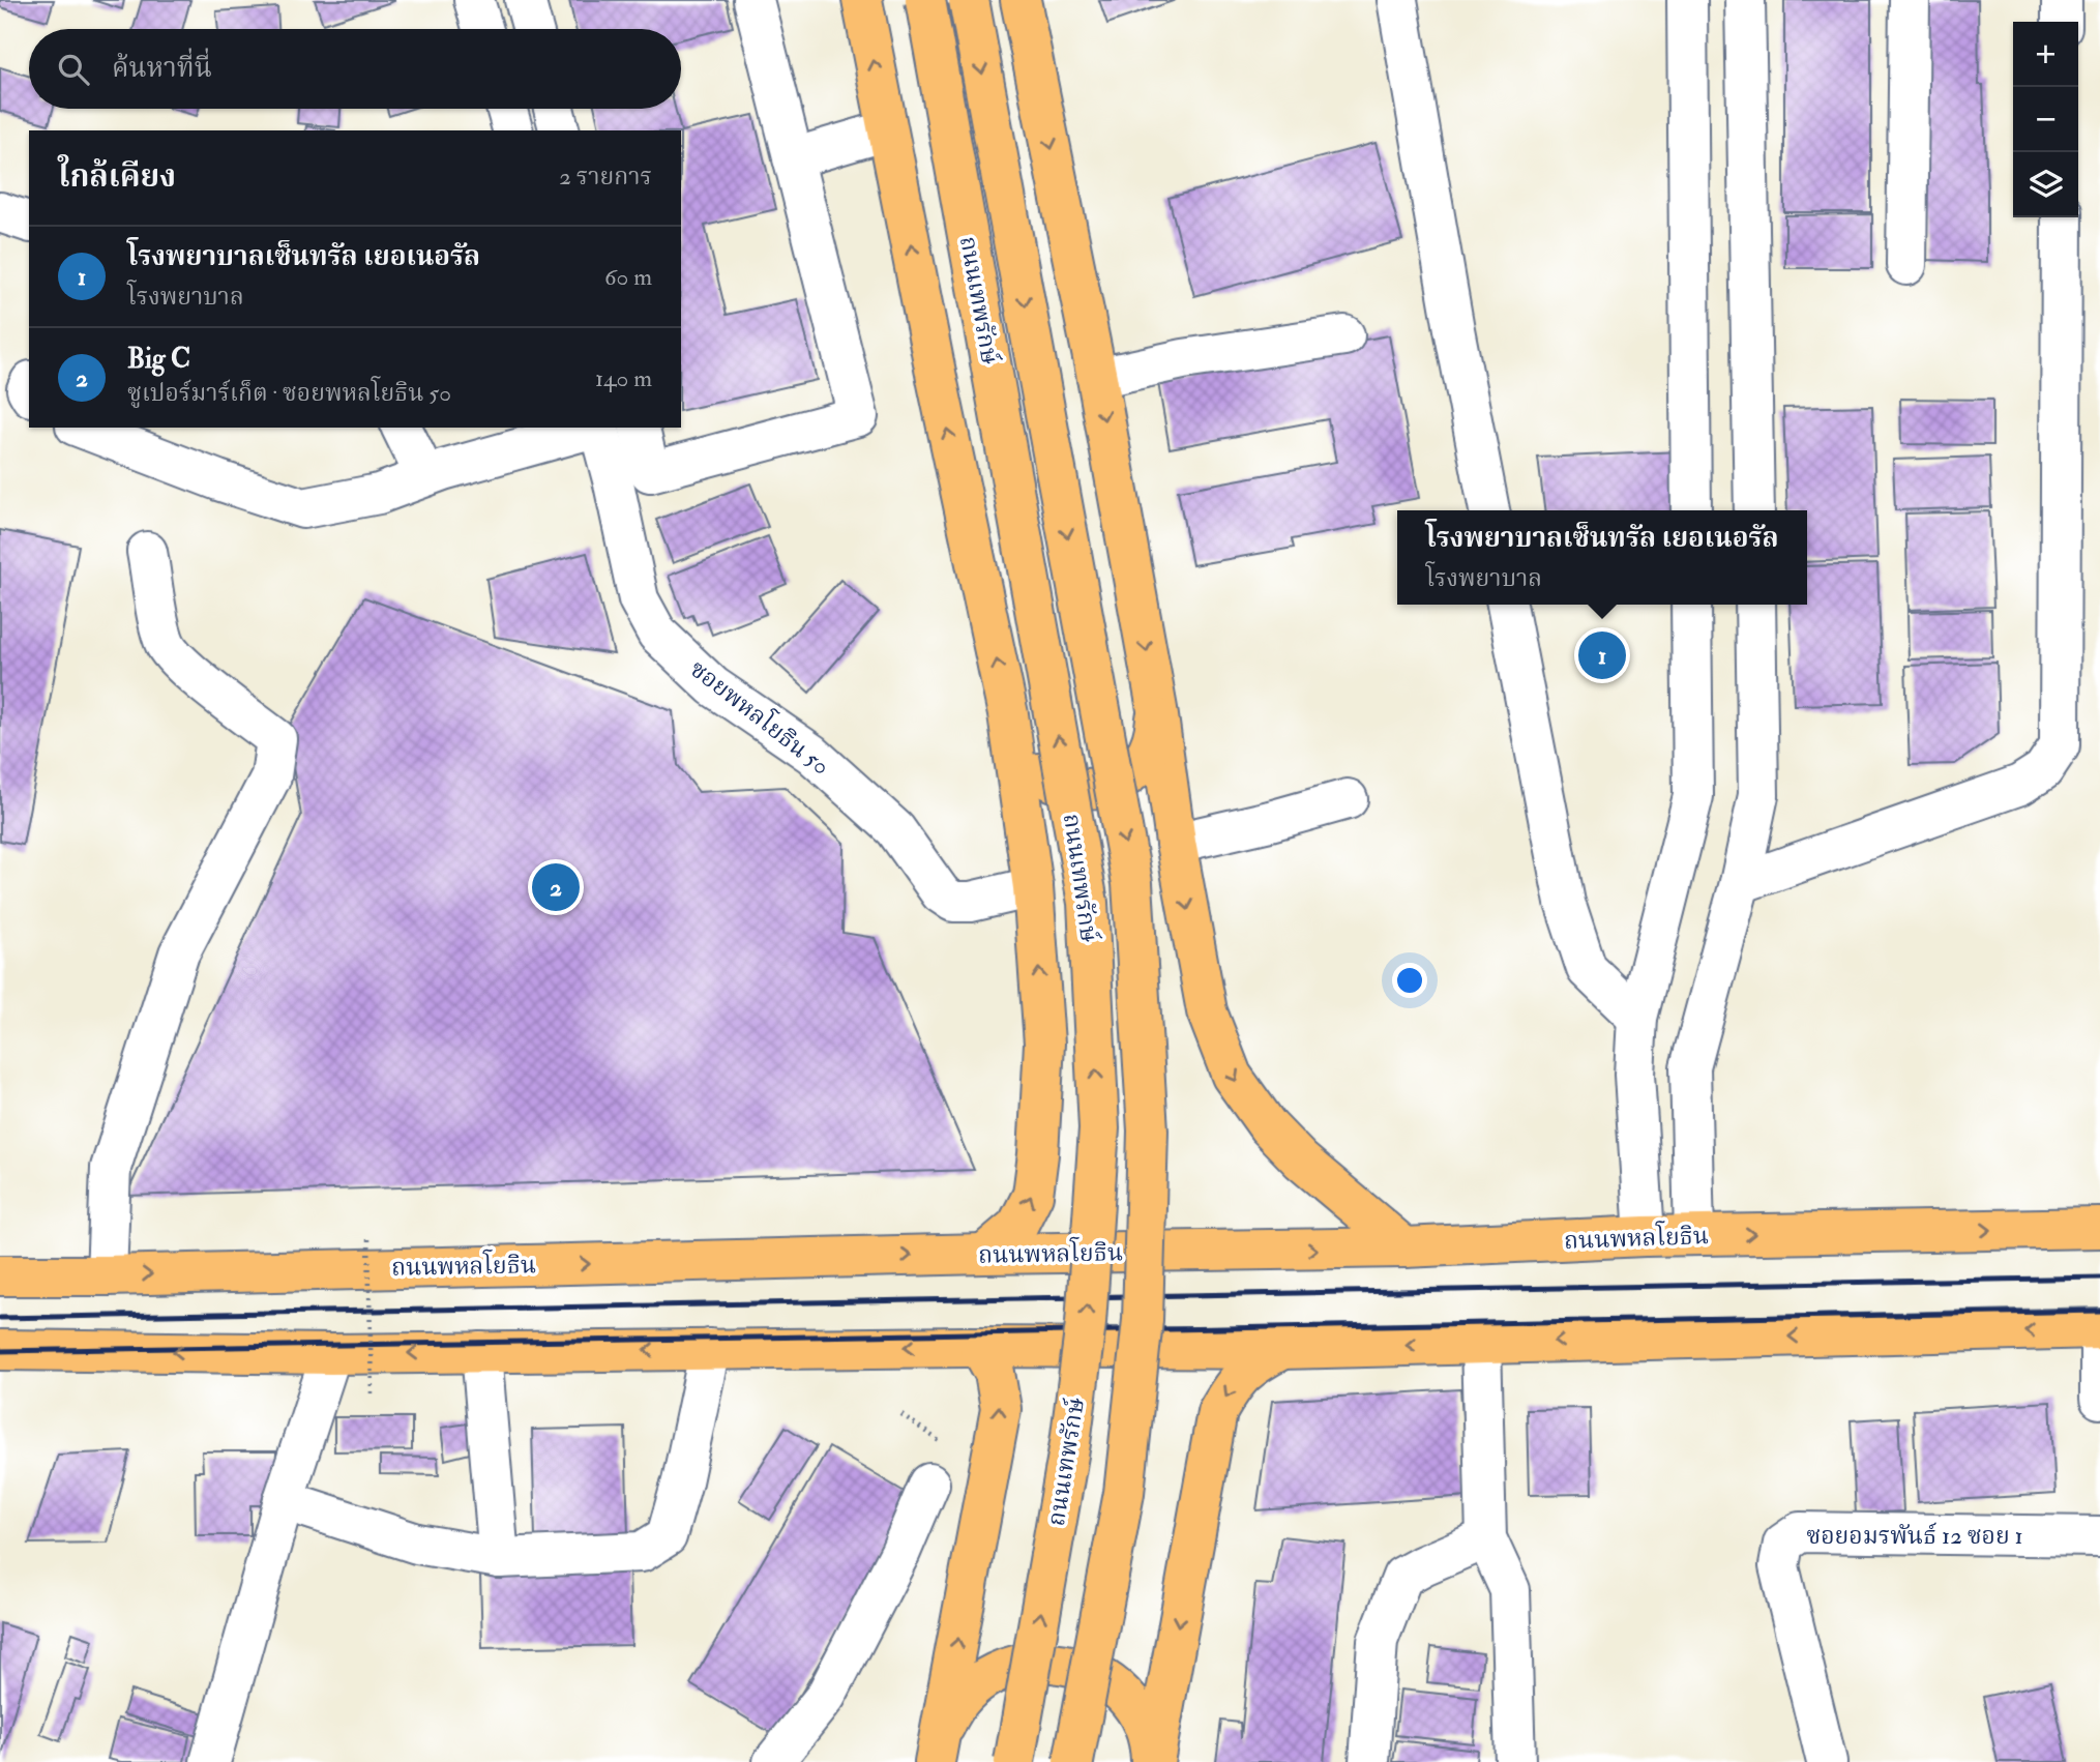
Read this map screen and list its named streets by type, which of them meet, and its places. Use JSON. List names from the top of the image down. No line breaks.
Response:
{"streets":{"main road":["ถนนเทพรักษ์","ถนนพหลโยธิน"],"street":["ซอยพหลโยธิน 50","ซอยอมรพันธ์ 12 ซอย 1"]},"crossings":[["ถนนเทพรักษ์","ซอยพหลโยธิน 50"],["ถนนเทพรักษ์","ถนนพหลโยธิน"]],"page":{"map_buttons":["+","−"],"search":"ค้นหาที่นี่","heading":["ใกล้เคียง","2 รายการ"],"list":[{"mark":"1","name":"โรงพยาบาลเซ็นทรัล เยอเนอรัล","note":"โรงพยาบาล","value":"60 m"},{"mark":"2","name":"Big C","note":"ซูเปอร์มาร์เก็ต · ซอยพหลโยธิน 50","value":"140 m"}],"popup":["โรงพยาบาลเซ็นทรัล เยอเนอรัล","โรงพยาบาล"],"pins":["1","2"]}}
